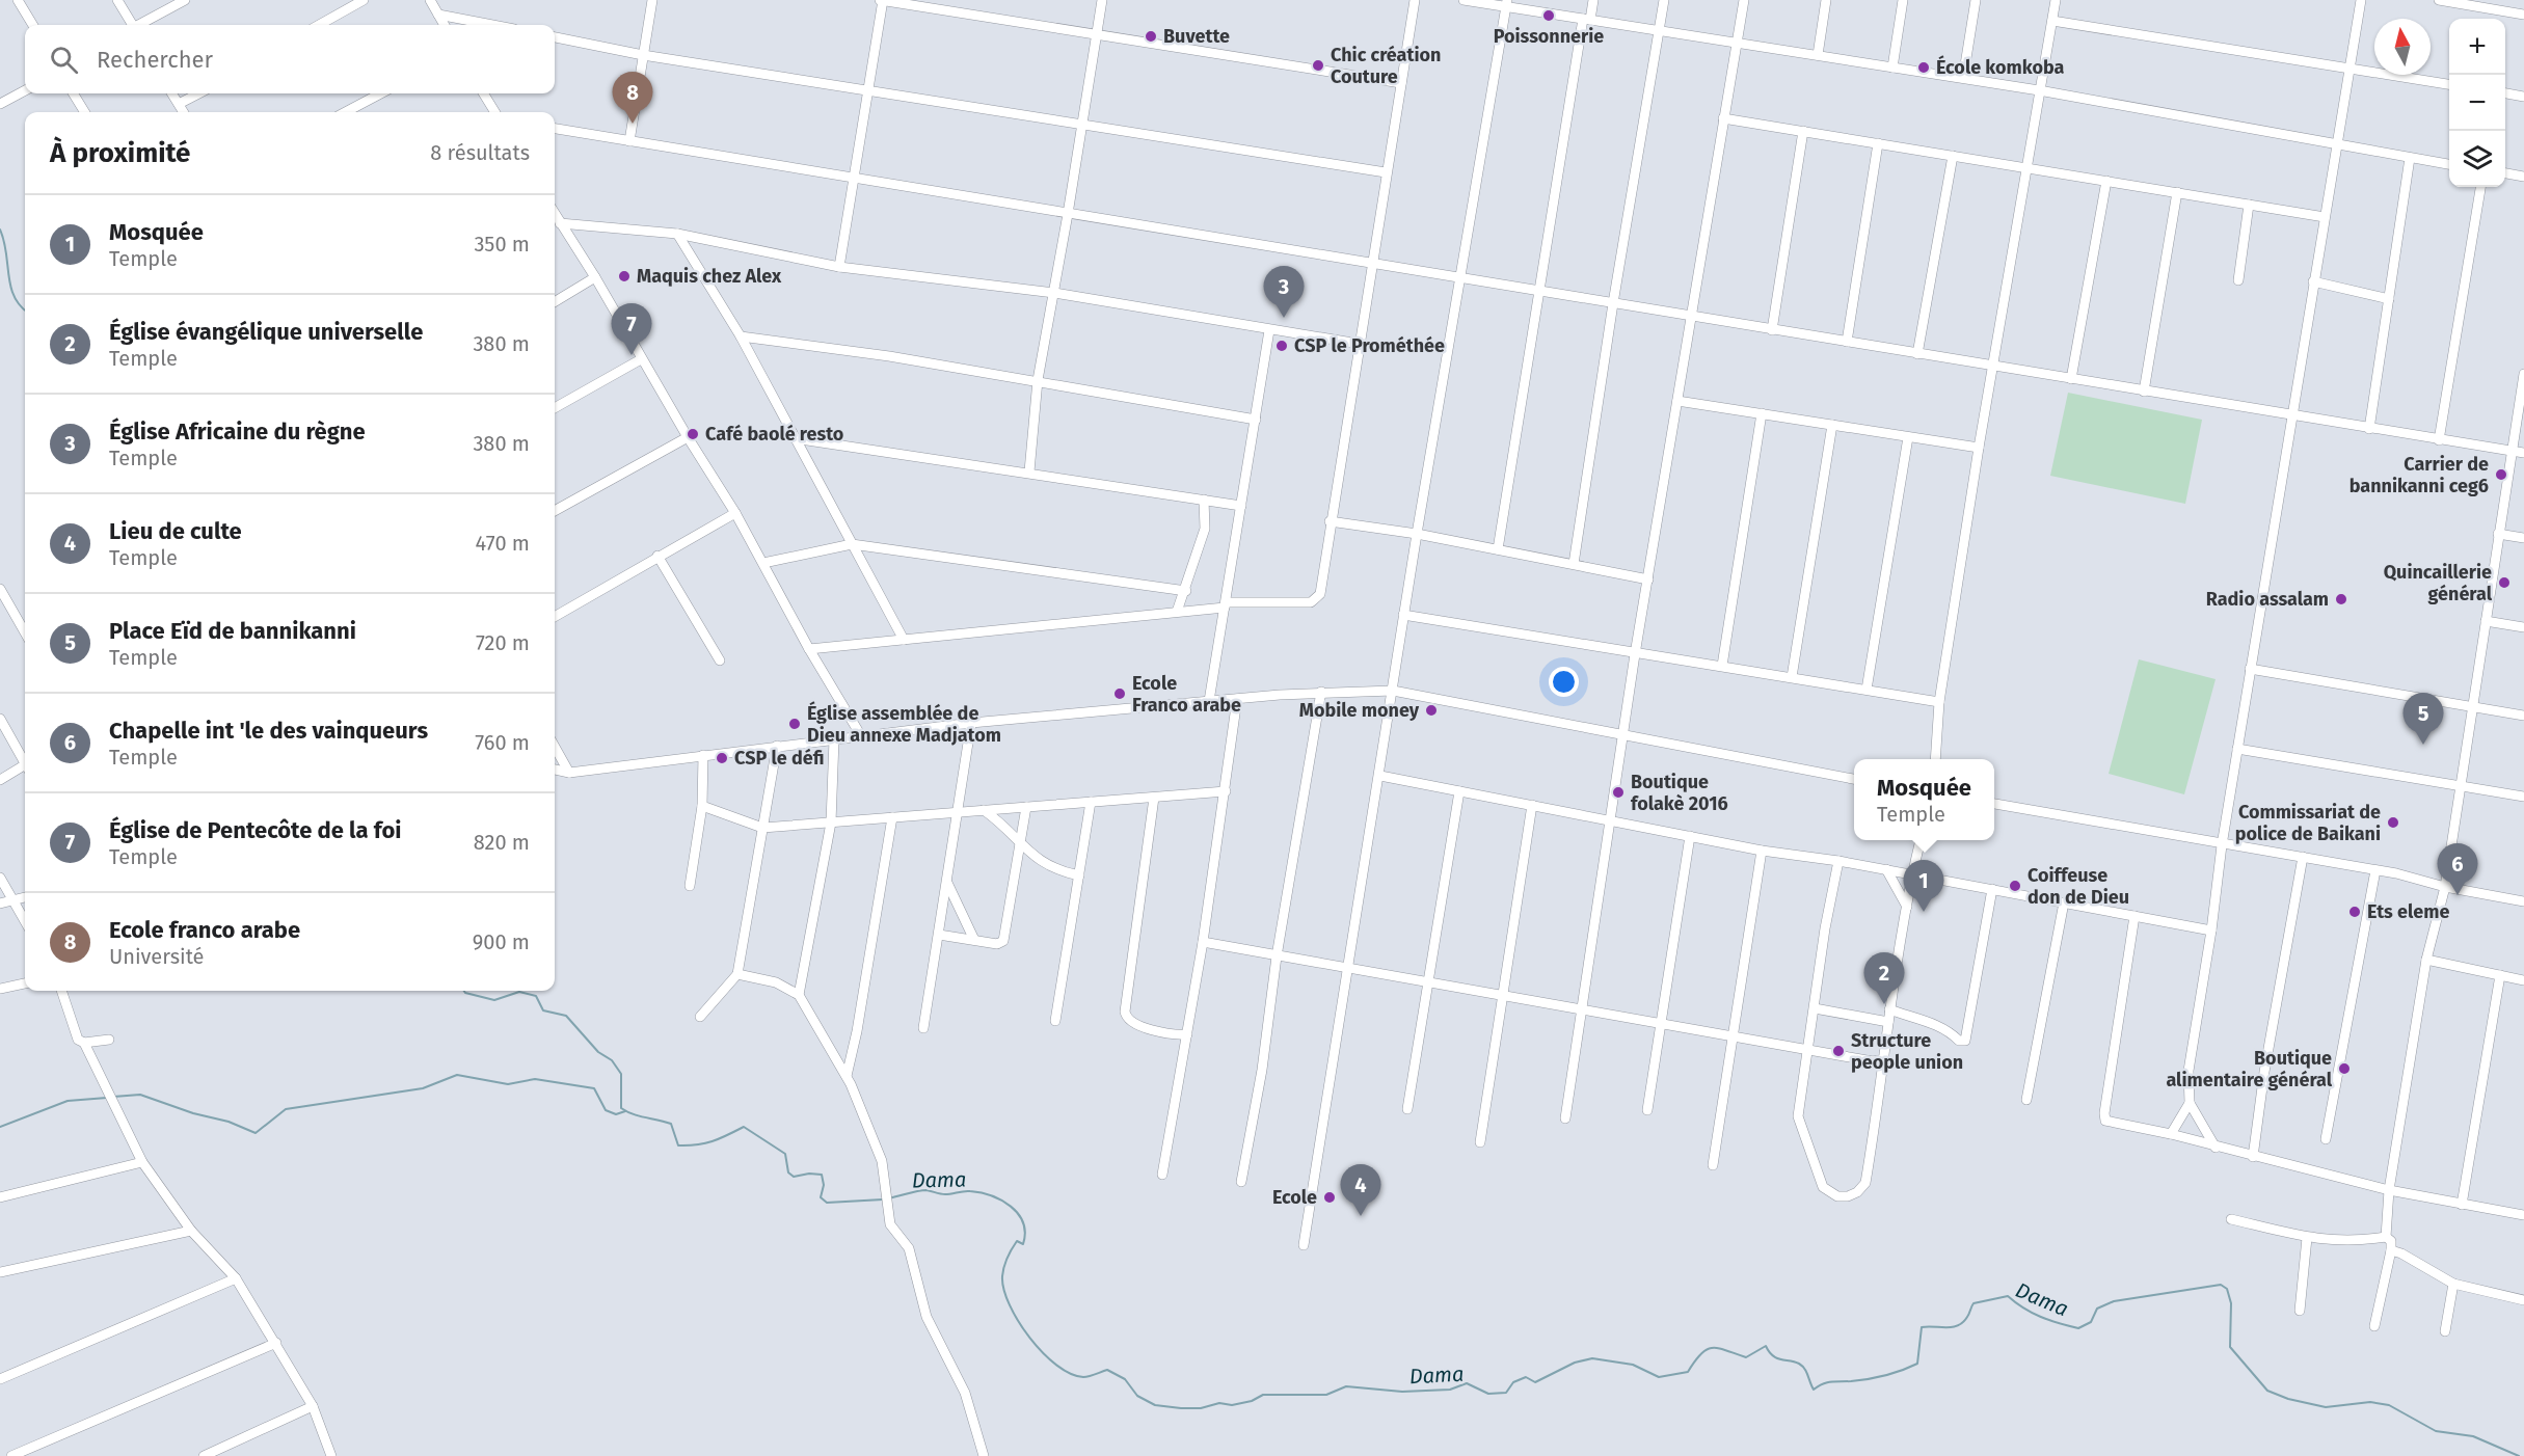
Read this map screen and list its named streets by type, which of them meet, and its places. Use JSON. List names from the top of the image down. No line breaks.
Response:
{"water":["Dama"],"places":["Poissonnerie","Buvette","Chic création Couture","École komkoba","Maquis chez Alex","CSP le Prométhée","Café baolé resto","Carrier de bannikanni ceg6","Quincaillerie général","Radio assalam","Ecole Franco arabe","Mobile money","Église assemblée de Dieu annexe Madjatom","CSP le défi","Boutique folakè 2016","Commissariat de police de Baikani","Coiffeuse don de Dieu","Ets eleme","Structure people union","Boutique alimentaire général","Ecole"],"north":"top","page":{"map_buttons":["+","−"],"search":"Rechercher","pins":["8","3","7","5","6","1","2","4"],"heading":["À proximité","8 résultats"],"list":[{"mark":"1","name":"Mosquée","note":"Temple","value":"350 m"},{"mark":"2","name":"Église évangélique universelle","note":"Temple","value":"380 m"},{"mark":"3","name":"Église Africaine du règne","note":"Temple","value":"380 m"},{"mark":"4","name":"Lieu de culte","note":"Temple","value":"470 m"},{"mark":"5","name":"Place Eïd de bannikanni","note":"Temple","value":"720 m"},{"mark":"6","name":"Chapelle int 'le des vainqueurs","note":"Temple","value":"760 m"},{"mark":"7","name":"Église de Pentecôte de la foi","note":"Temple","value":"820 m"},{"mark":"8","name":"Ecole franco arabe","note":"Université","value":"900 m"}],"popup":["Mosquée","Temple"]}}
